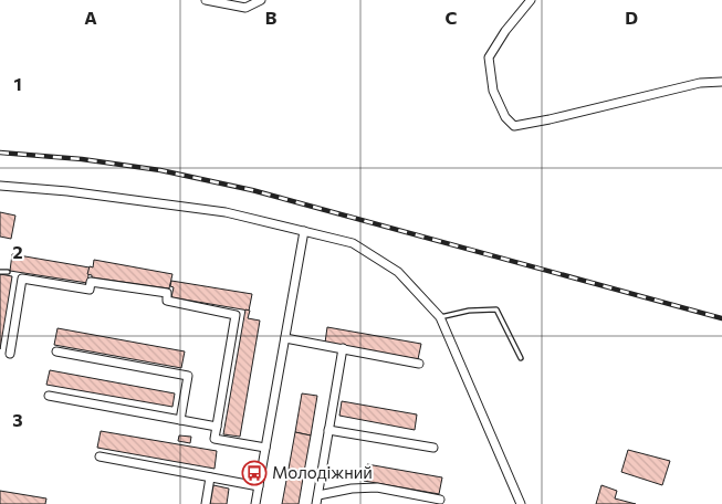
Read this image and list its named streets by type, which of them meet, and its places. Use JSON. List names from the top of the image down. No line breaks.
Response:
{"places":{"bus stop":["Молодіжний"]},"grid":{"columns":["A","B","C","D"],"rows":["1","2","3"]}}
